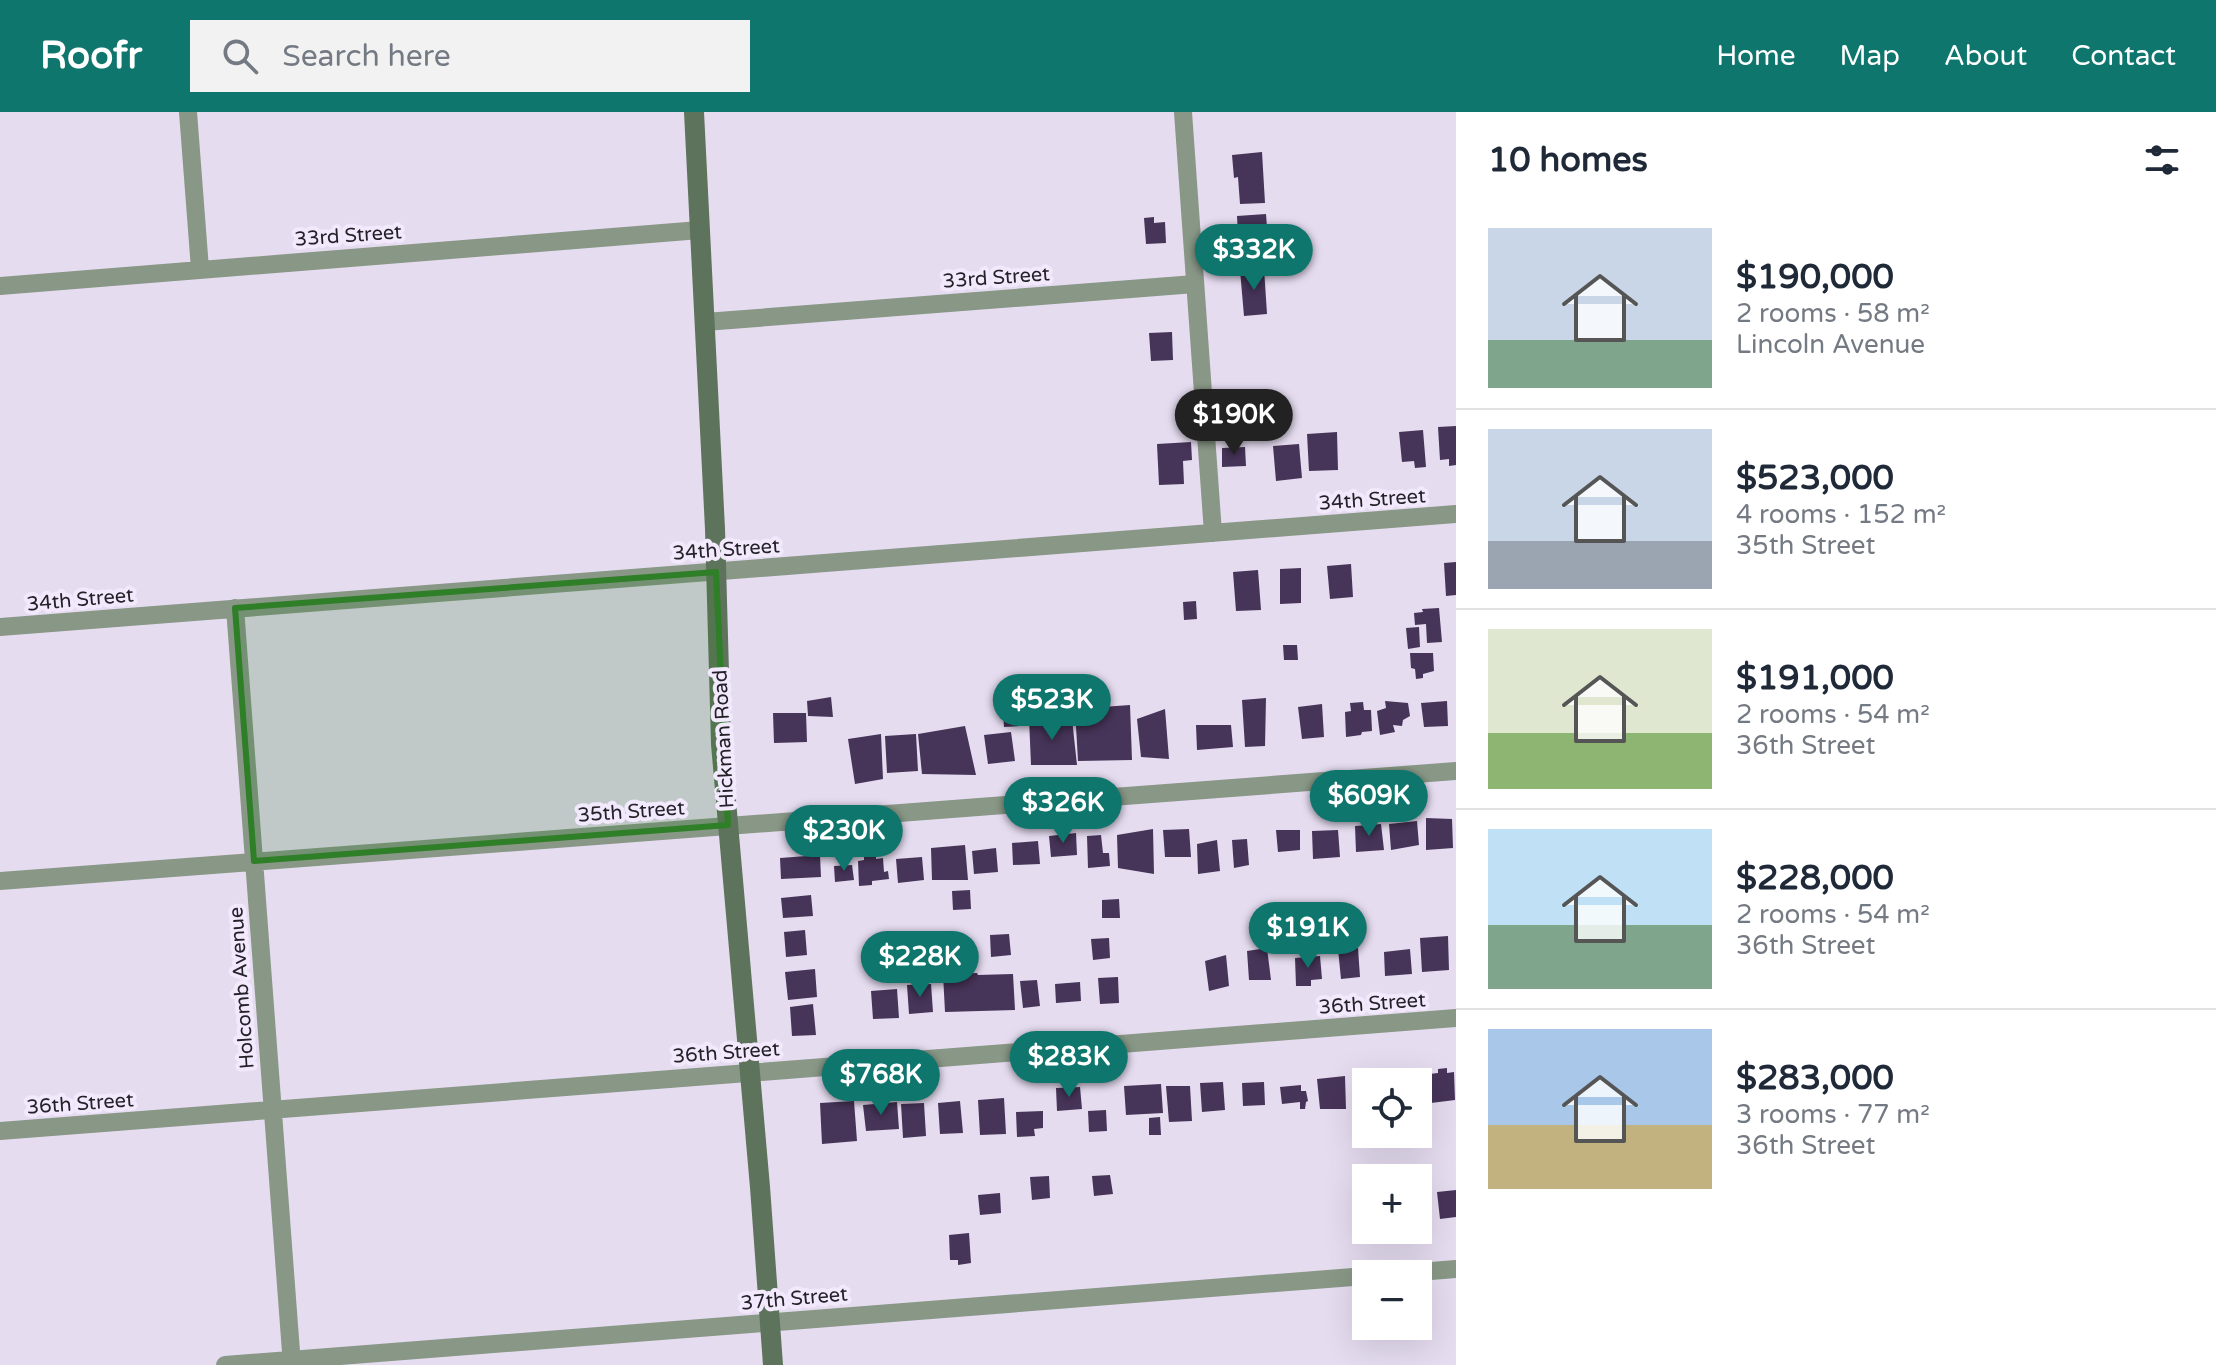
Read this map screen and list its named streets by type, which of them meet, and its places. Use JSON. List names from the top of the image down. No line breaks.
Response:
{"streets":{"main road":["Hickman Road"],"street":["33rd Street","34th Street","35th Street","Holcomb Avenue","36th Street","37th Street"]},"crossings":[["33rd Street","Hickman Road"],["34th Street","Hickman Road"],["34th Street","Holcomb Avenue"],["Hickman Road","35th Street"],["Hickman Road","36th Street"],["Hickman Road","37th Street"],["35th Street","Holcomb Avenue"],["Holcomb Avenue","36th Street"],["Holcomb Avenue","37th Street"]],"page":{"header":"Roofr","search":"Search here","nav":["Home","Map","About","Contact"],"heading":"10 homes","list":[{"name":"$190,000","note":"2 rooms · 58 m² · Lincoln Avenue"},{"name":"$523,000","note":"4 rooms · 152 m² · 35th Street"},{"name":"$191,000","note":"2 rooms · 54 m² · 36th Street"},{"name":"$228,000","note":"2 rooms · 54 m² · 36th Street"},{"name":"$283,000","note":"3 rooms · 77 m² · 36th Street"}],"price":["$332K","$190K","$523K","$609K","$326K","$230K","$191K","$228K","$283K","$768K"],"map_buttons":["+","−"]}}
